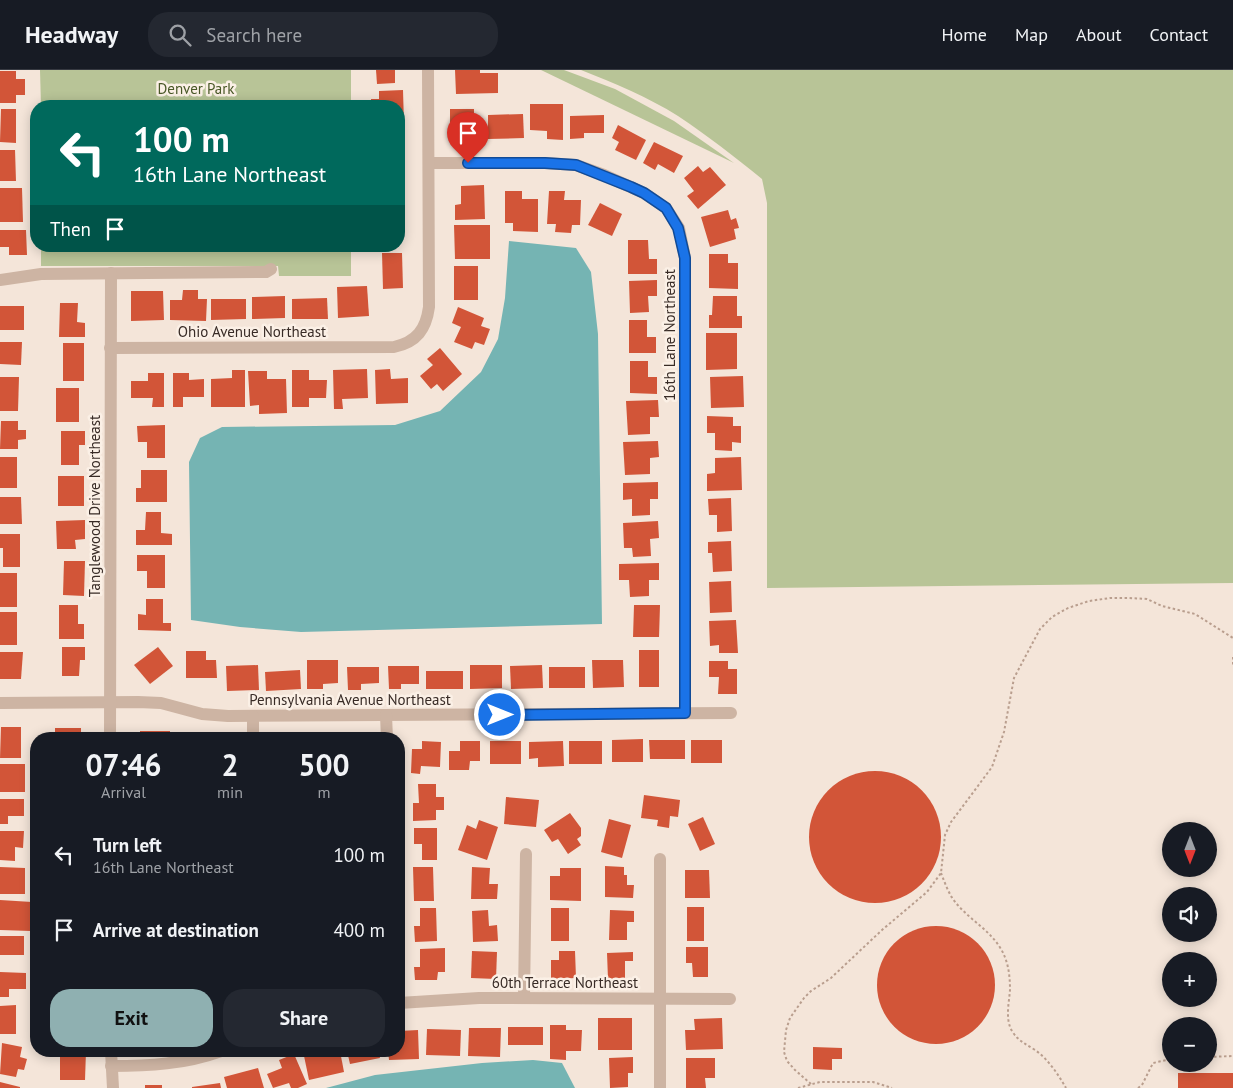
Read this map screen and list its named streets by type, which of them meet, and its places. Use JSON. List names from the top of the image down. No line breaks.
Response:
{"streets":{"street":["Ohio Avenue Northeast","16th Lane Northeast","Tanglewood Drive Northeast","Pennsylvania Avenue Northeast","60th Terrace Northeast"]},"crossings":[["Ohio Avenue Northeast","16th Lane Northeast"],["Ohio Avenue Northeast","Tanglewood Drive Northeast"],["16th Lane Northeast","Pennsylvania Avenue Northeast"],["Tanglewood Drive Northeast","Pennsylvania Avenue Northeast"]],"parks":["Denver Park"],"north":"bottom","page":{"header":"Headway","search":"Search here","nav":["Home","Map","About","Contact"],"turn":["100 m","16th Lane Northeast"],"then":"Then","eta":["07:46","Arrival","2","min","500","m"],"list":[{"name":"Turn left","note":"16th Lane Northeast","value":"100 m"},{"name":"Arrive at destination","value":"400 m"}],"map_buttons":["+","−"],"buttons":["Exit","Share"]}}
